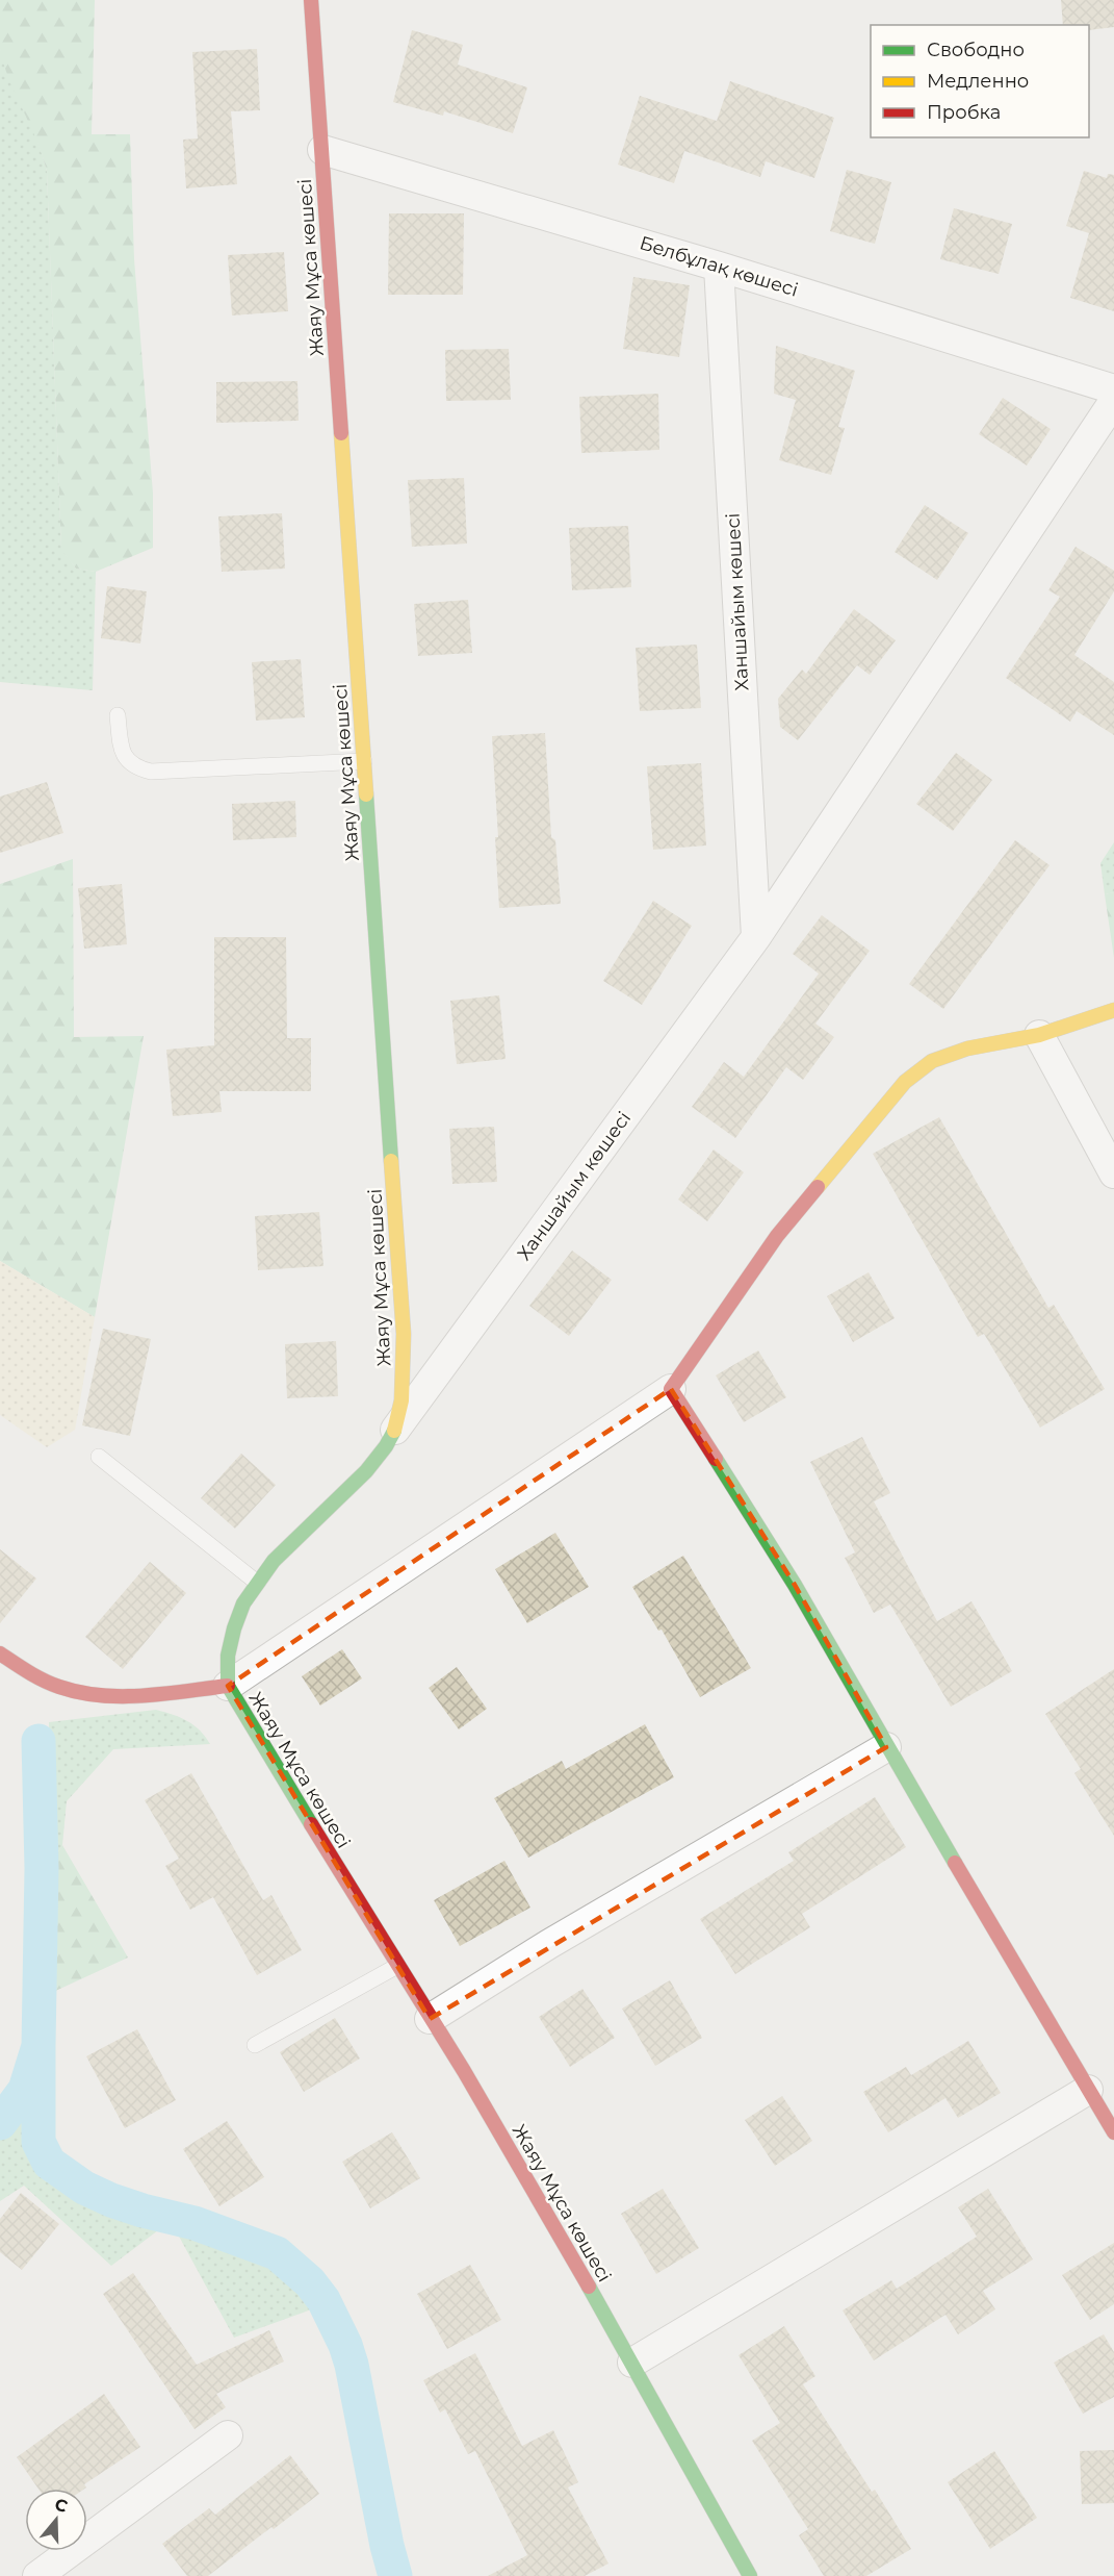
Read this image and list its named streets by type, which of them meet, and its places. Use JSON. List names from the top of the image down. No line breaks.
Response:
{"streets":{"street":["Белбұлақ көшесі","Жаяу Мұса көшесі","Ханшайым көшесі"]},"crossings":[["Белбұлақ көшесі","Жаяу Мұса көшесі"],["Белбұлақ көшесі","Ханшайым көшесі"],["Жаяу Мұса көшесі","Ханшайым көшесі"]],"legend":["Свободно","Медленно","Пробка"],"north":"top"}
